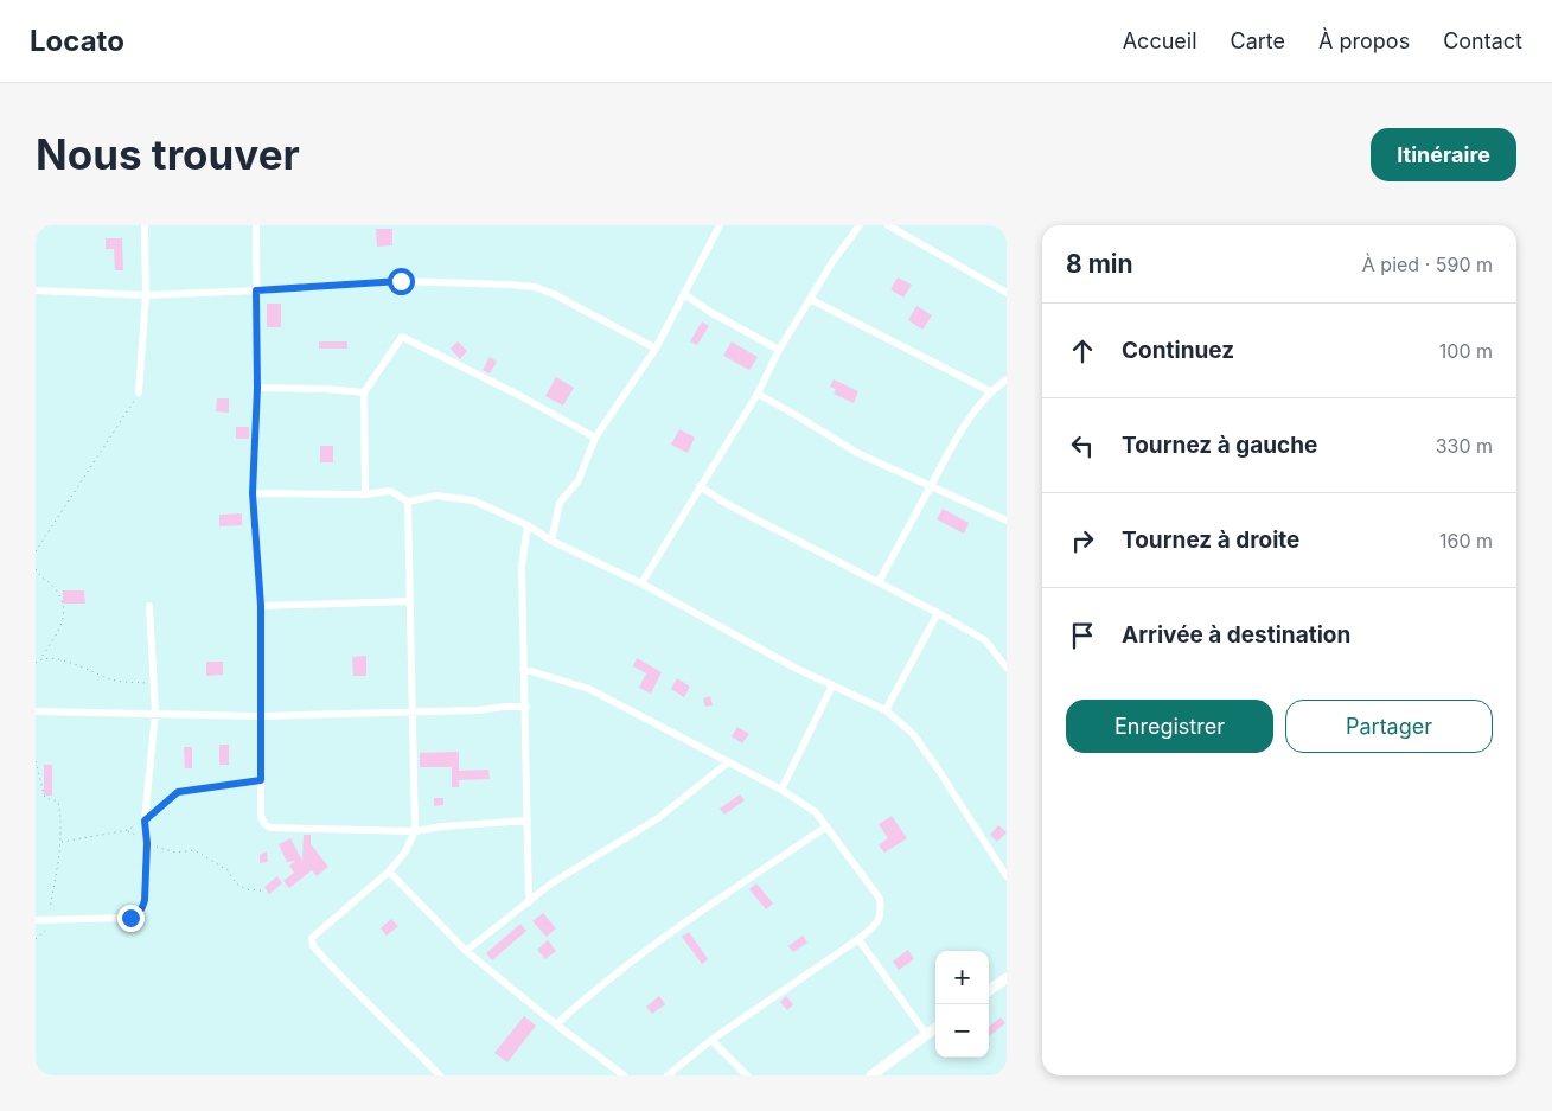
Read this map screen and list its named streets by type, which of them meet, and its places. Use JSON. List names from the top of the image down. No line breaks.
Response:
{"page":{"header":"Locato","nav":["Accueil","Carte","À propos","Contact"],"buttons":["Itinéraire",["Enregistrer","Partager"]],"title":"Nous trouver","heading":["8 min","À pied · 590 m"],"list":[["Continuez","100 m"],["Tournez à gauche","330 m"],["Tournez à droite","160 m"],"Arrivée à destination"],"map_buttons":["+","−"]}}
